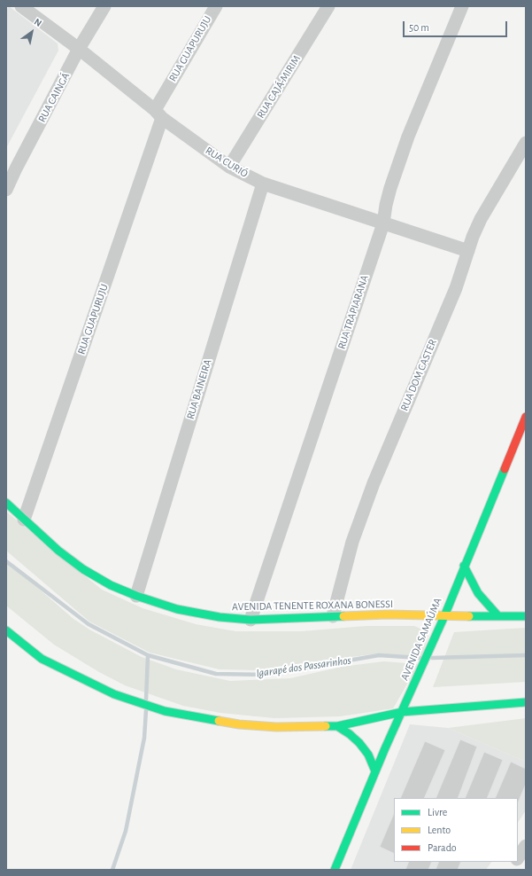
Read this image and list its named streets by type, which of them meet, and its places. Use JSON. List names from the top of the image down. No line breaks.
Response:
{"streets":{"street":["RUA GUAPURUJU","RUA CAJÁ-MIRIM","RUA CAINGÁ","RUA CURIÓ","RUA TRAPIARANA","RUA DOM CASTER","RUA BAINEIRA","AVENIDA TENENTE ROXANA BONESSI","AVENIDA SAMAÚMA"]},"crossings":[["RUA GUAPURUJU","RUA CURIÓ"],["RUA GUAPURUJU","AVENIDA TENENTE ROXANA BONESSI"],["RUA CAJÁ-MIRIM","RUA CURIÓ"],["RUA CAINGÁ","RUA CURIÓ"],["RUA CURIÓ","RUA TRAPIARANA"],["RUA CURIÓ","RUA DOM CASTER"],["RUA CURIÓ","RUA BAINEIRA"],["RUA TRAPIARANA","AVENIDA TENENTE ROXANA BONESSI"],["RUA DOM CASTER","AVENIDA TENENTE ROXANA BONESSI"],["RUA BAINEIRA","AVENIDA TENENTE ROXANA BONESSI"],["AVENIDA TENENTE ROXANA BONESSI","AVENIDA SAMAÚMA"]],"water":["Igarapé dos Passarinhos"],"legend":["Livre","Lento","Parado"],"scale_bar":"50 m","north":"top right"}
